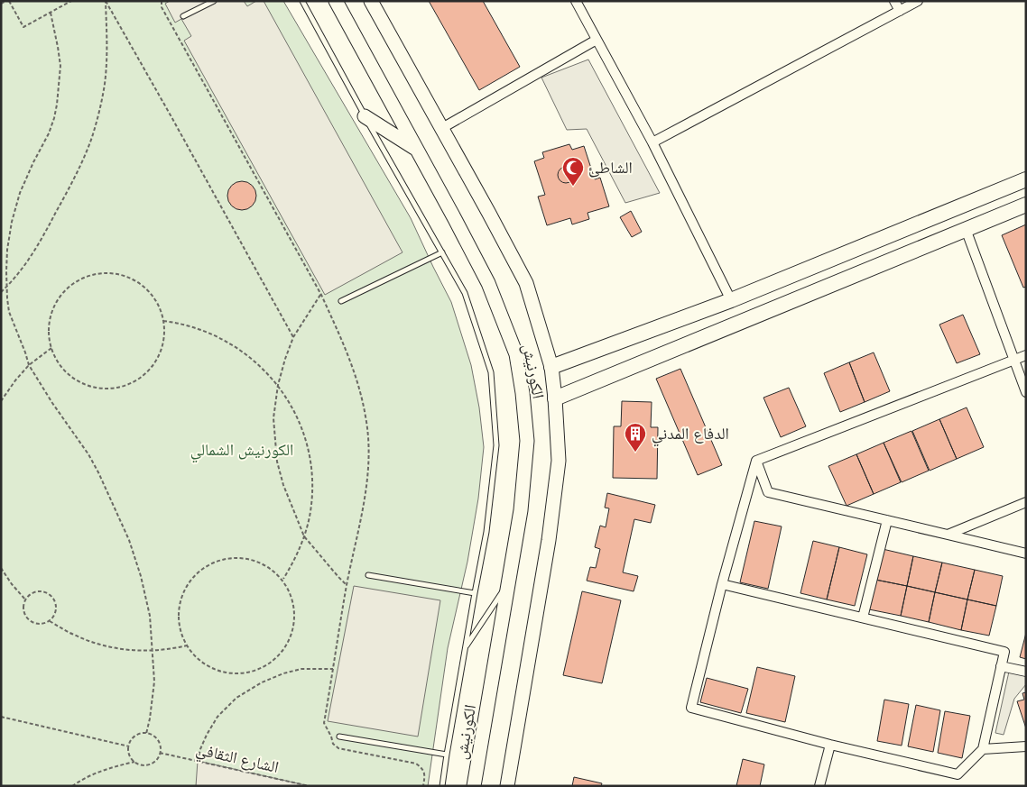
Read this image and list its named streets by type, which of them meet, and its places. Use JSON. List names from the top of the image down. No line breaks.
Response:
{"streets":{"main road":["الكورنيش"],"path":["الشارع الثقافي"]},"parks":["الكورنيش الشمالي"],"places":{"mosque":["الشاطئ"],"building":["الدفاع المدني"]}}
